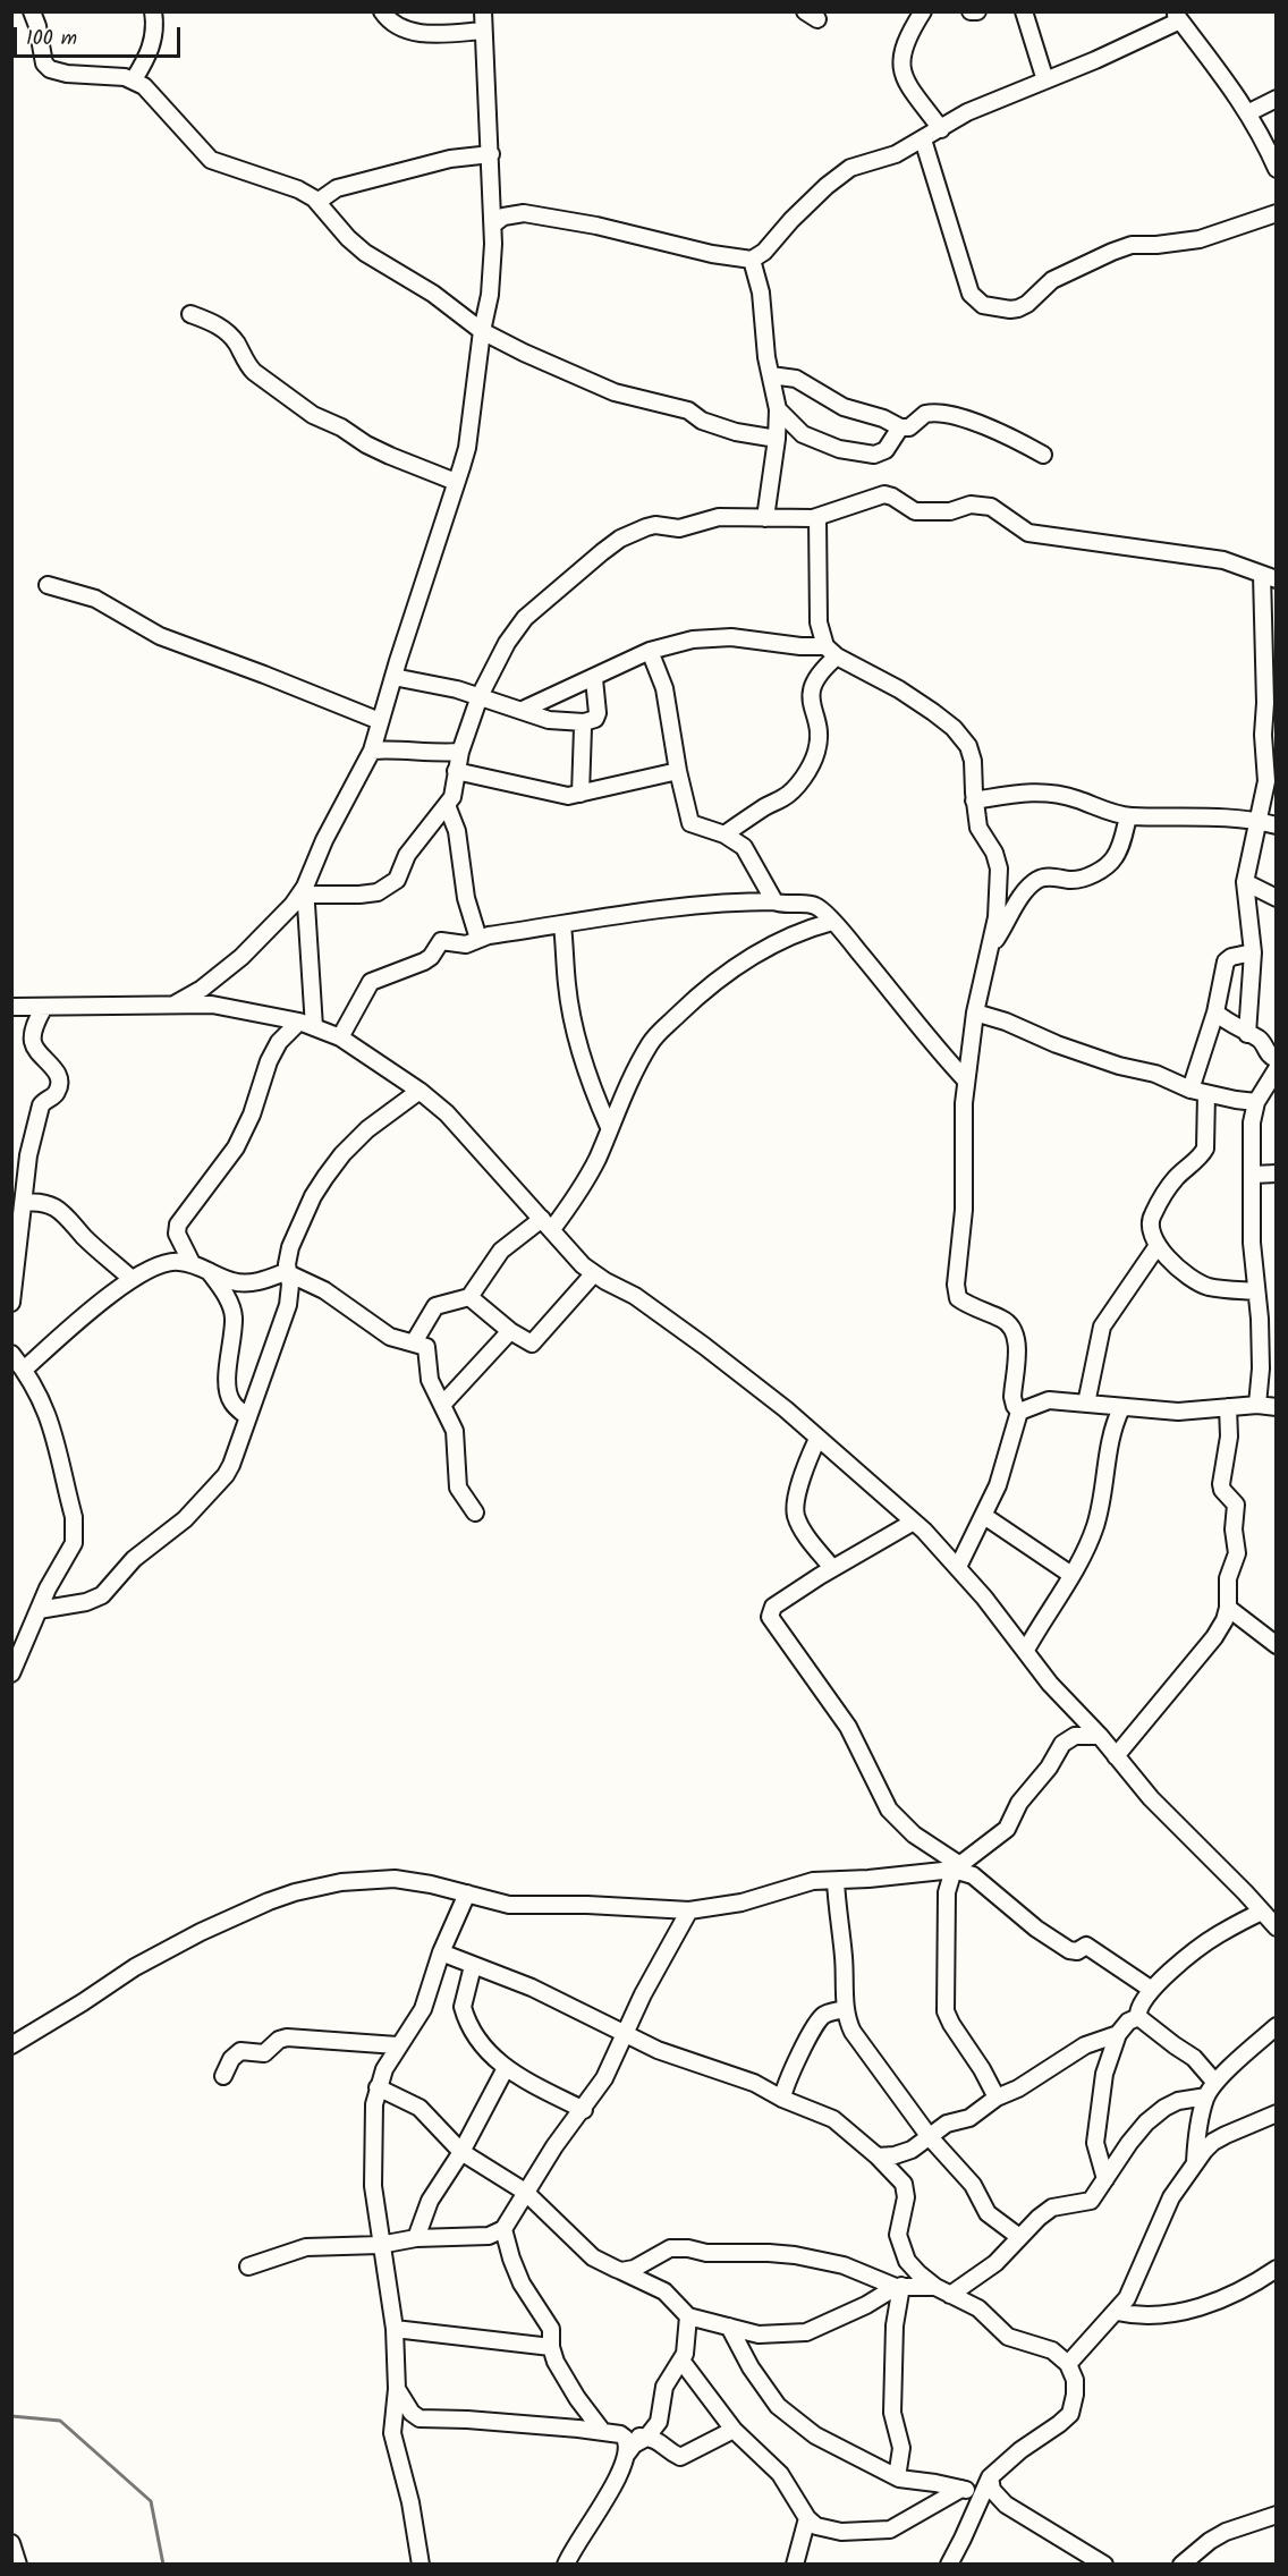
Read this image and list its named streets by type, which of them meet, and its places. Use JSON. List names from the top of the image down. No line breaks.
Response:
{"scale_bar":"100 m"}
